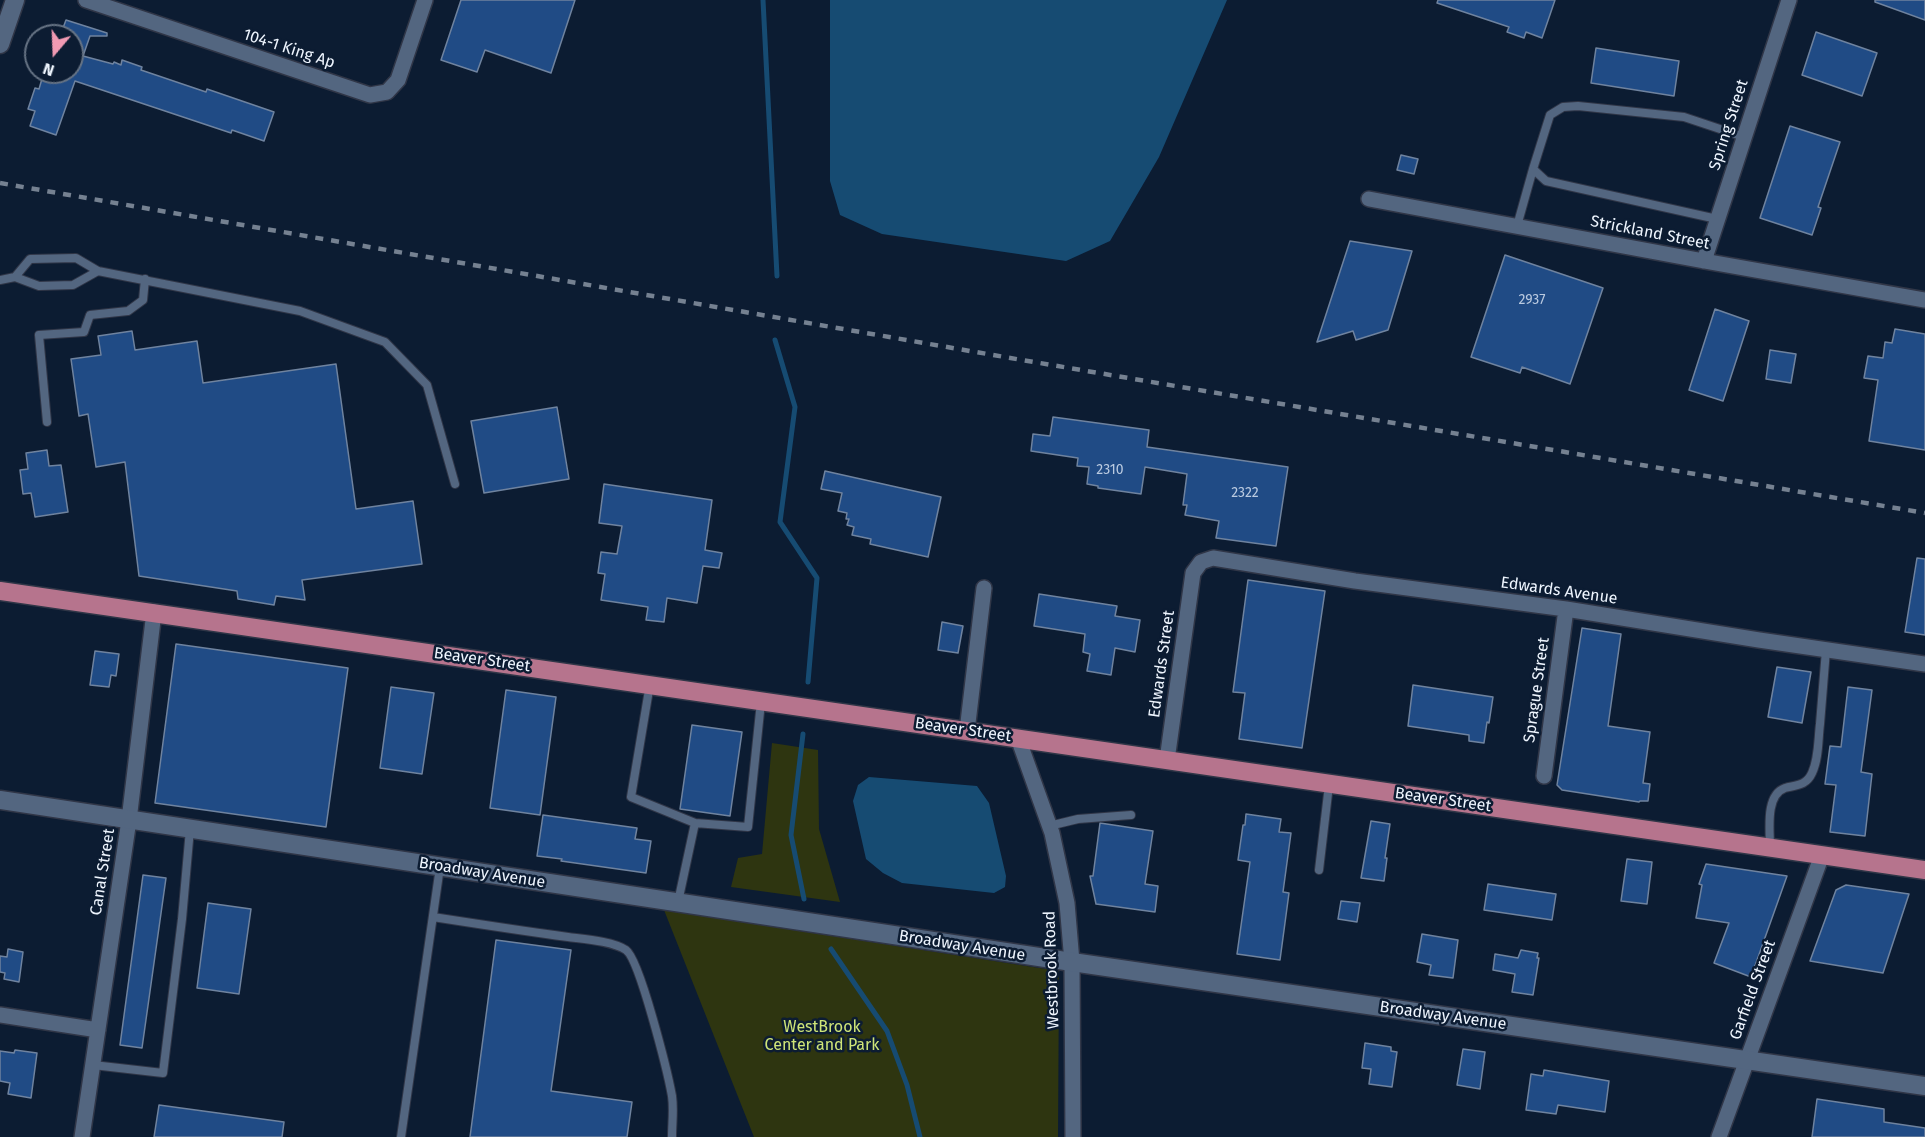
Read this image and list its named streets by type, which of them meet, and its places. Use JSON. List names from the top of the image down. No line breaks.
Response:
{"streets":{"main road":["Beaver Street"],"street":["104-1 King Ap","Spring Street","Strickland Street","Edwards Avenue","Edwards Street","Sprague Street","Canal Street","Broadway Avenue","Westbrook Road","Garfield Street"]},"crossings":[["Spring Street","Strickland Street"],["Edwards Avenue","Edwards Street"],["Edwards Avenue","Sprague Street"],["Beaver Street","Edwards Street"],["Beaver Street","Canal Street"],["Beaver Street","Westbrook Road"],["Beaver Street","Garfield Street"],["Canal Street","Broadway Avenue"],["Broadway Avenue","Westbrook Road"],["Broadway Avenue","Garfield Street"]],"parks":["WestBrook Center and Park"],"house_numbers":["2937","2310","2322"],"north":"bottom"}
